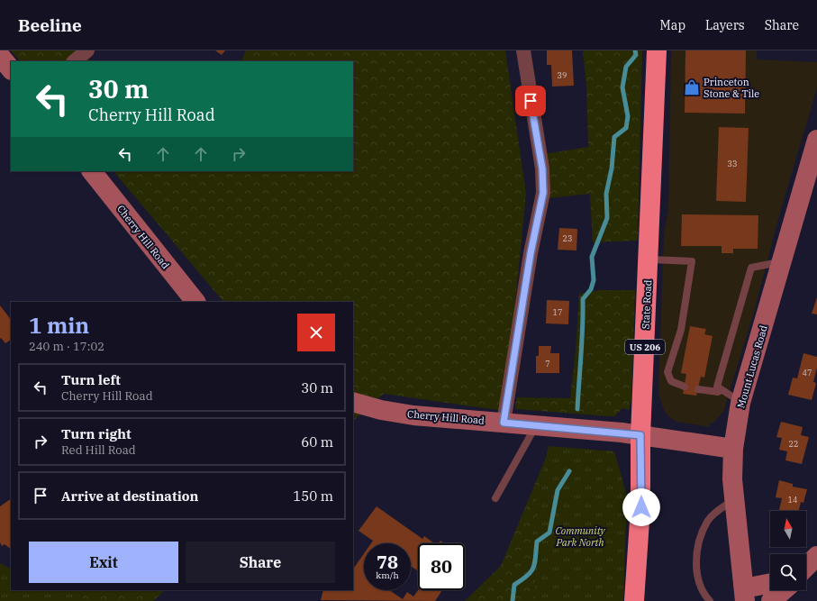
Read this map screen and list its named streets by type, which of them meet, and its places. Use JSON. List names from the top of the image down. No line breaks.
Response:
{"streets":{"highway":["State Road","US 206"],"street":["Cherry Hill Road","Mount Lucas Road"]},"crossings":[["Cherry Hill Road","State Road"],["Cherry Hill Road","Mount Lucas Road"]],"parks":["Community Park North"],"places":{"shop":["Princeton Stone & Tile"]},"house_numbers":["39","33","23","17","7","47","22","14"],"north":"top","page":{"header":"Beeline","nav":["Map","Layers","Share"],"turn":["30 m","Cherry Hill Road"],"heading":["1 min","240 m · 17:02"],"list":[{"name":"Turn left","note":"Cherry Hill Road","value":"30 m"},{"name":"Turn right","note":"Red Hill Road","value":"60 m"},{"name":"Arrive at destination","value":"150 m"}],"buttons":["Exit","Share"],"speed":"78 km/h","limit":"80"}}
